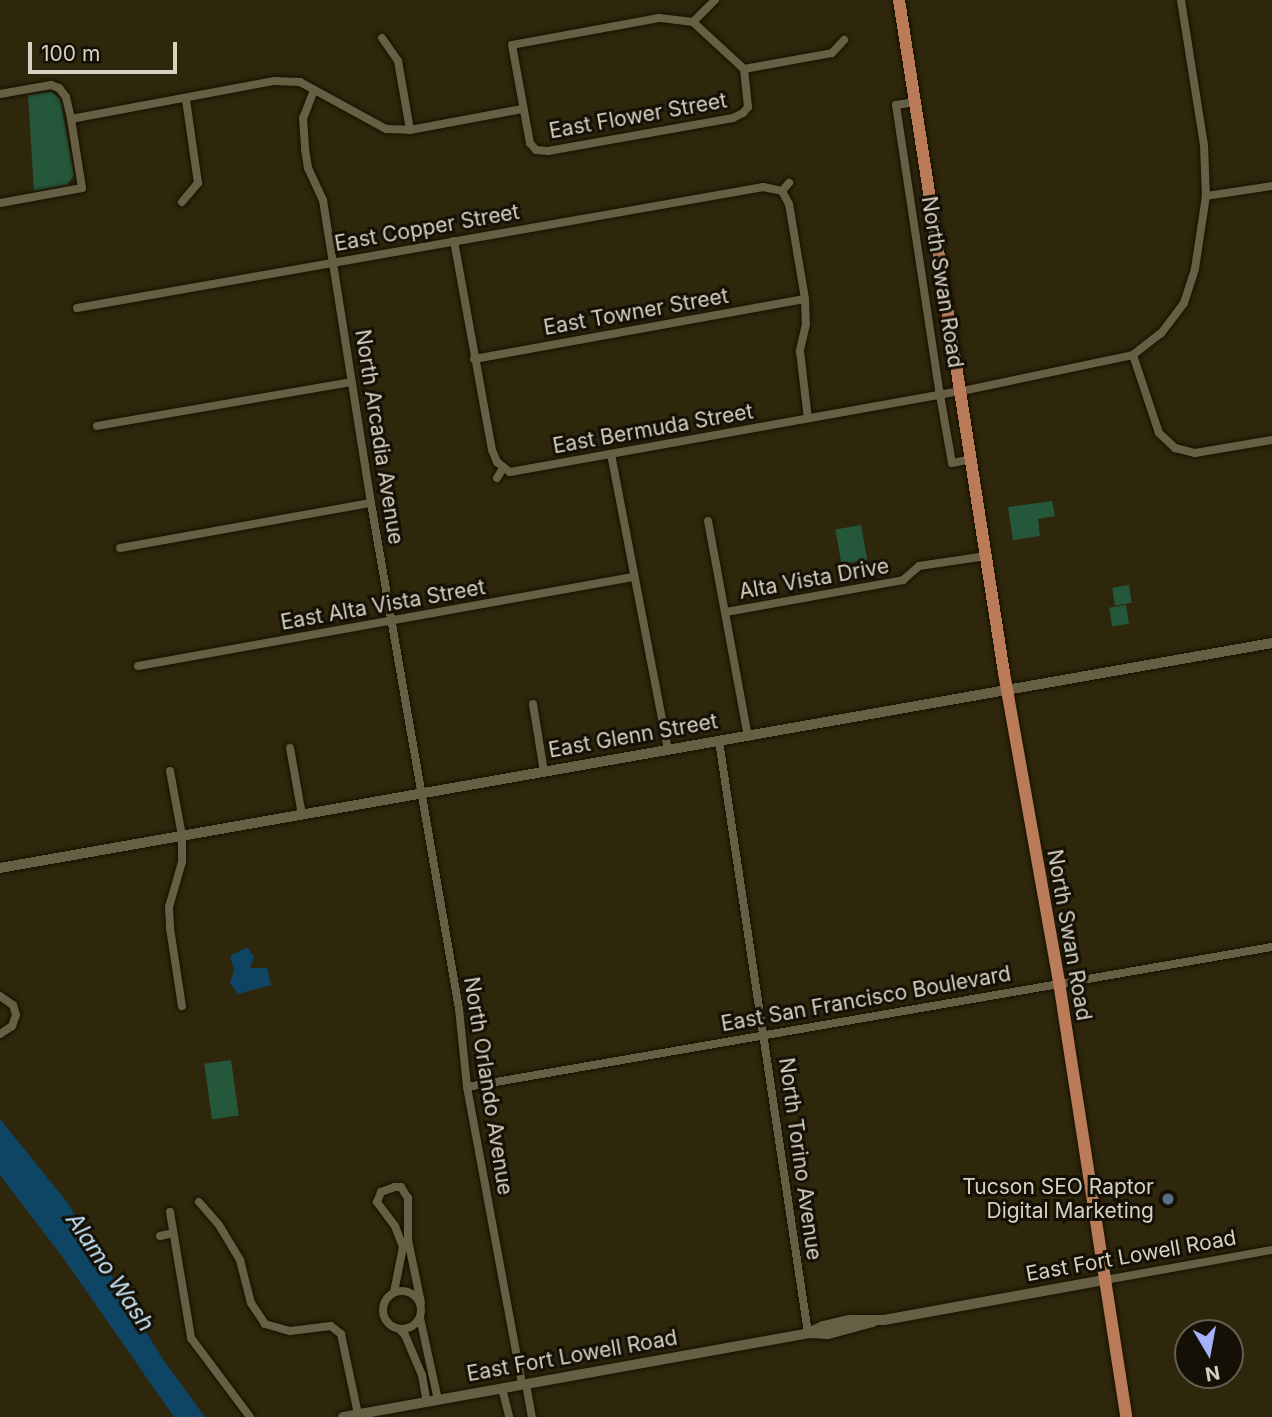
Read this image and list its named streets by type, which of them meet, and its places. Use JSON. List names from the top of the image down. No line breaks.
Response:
{"streets":{"main road":["North Swan Road"],"street":["East Flower Street","East Copper Street","East Towner Street","East Bermuda Street","North Arcadia Avenue","Alta Vista Drive","East Alta Vista Street","East Glenn Street","East San Francisco Boulevard","North Orlando Avenue","North Torino Avenue","East Fort Lowell Road"]},"crossings":[["East Copper Street","North Arcadia Avenue"],["North Swan Road","East Bermuda Street"],["North Swan Road","Alta Vista Drive"],["North Swan Road","East Glenn Street"],["North Swan Road","East San Francisco Boulevard"],["North Swan Road","East Fort Lowell Road"],["North Arcadia Avenue","East Alta Vista Street"],["North Arcadia Avenue","East Glenn Street"],["North Arcadia Avenue","North Orlando Avenue"],["East Glenn Street","North Orlando Avenue"],["East Glenn Street","North Torino Avenue"],["East San Francisco Boulevard","North Orlando Avenue"],["East San Francisco Boulevard","North Torino Avenue"],["North Orlando Avenue","East Fort Lowell Road"],["North Torino Avenue","East Fort Lowell Road"]],"water":["Alamo Wash"],"places":["Tucson SEO Raptor Digital Marketing"],"scale_bar":"100 m","north":"bottom"}
